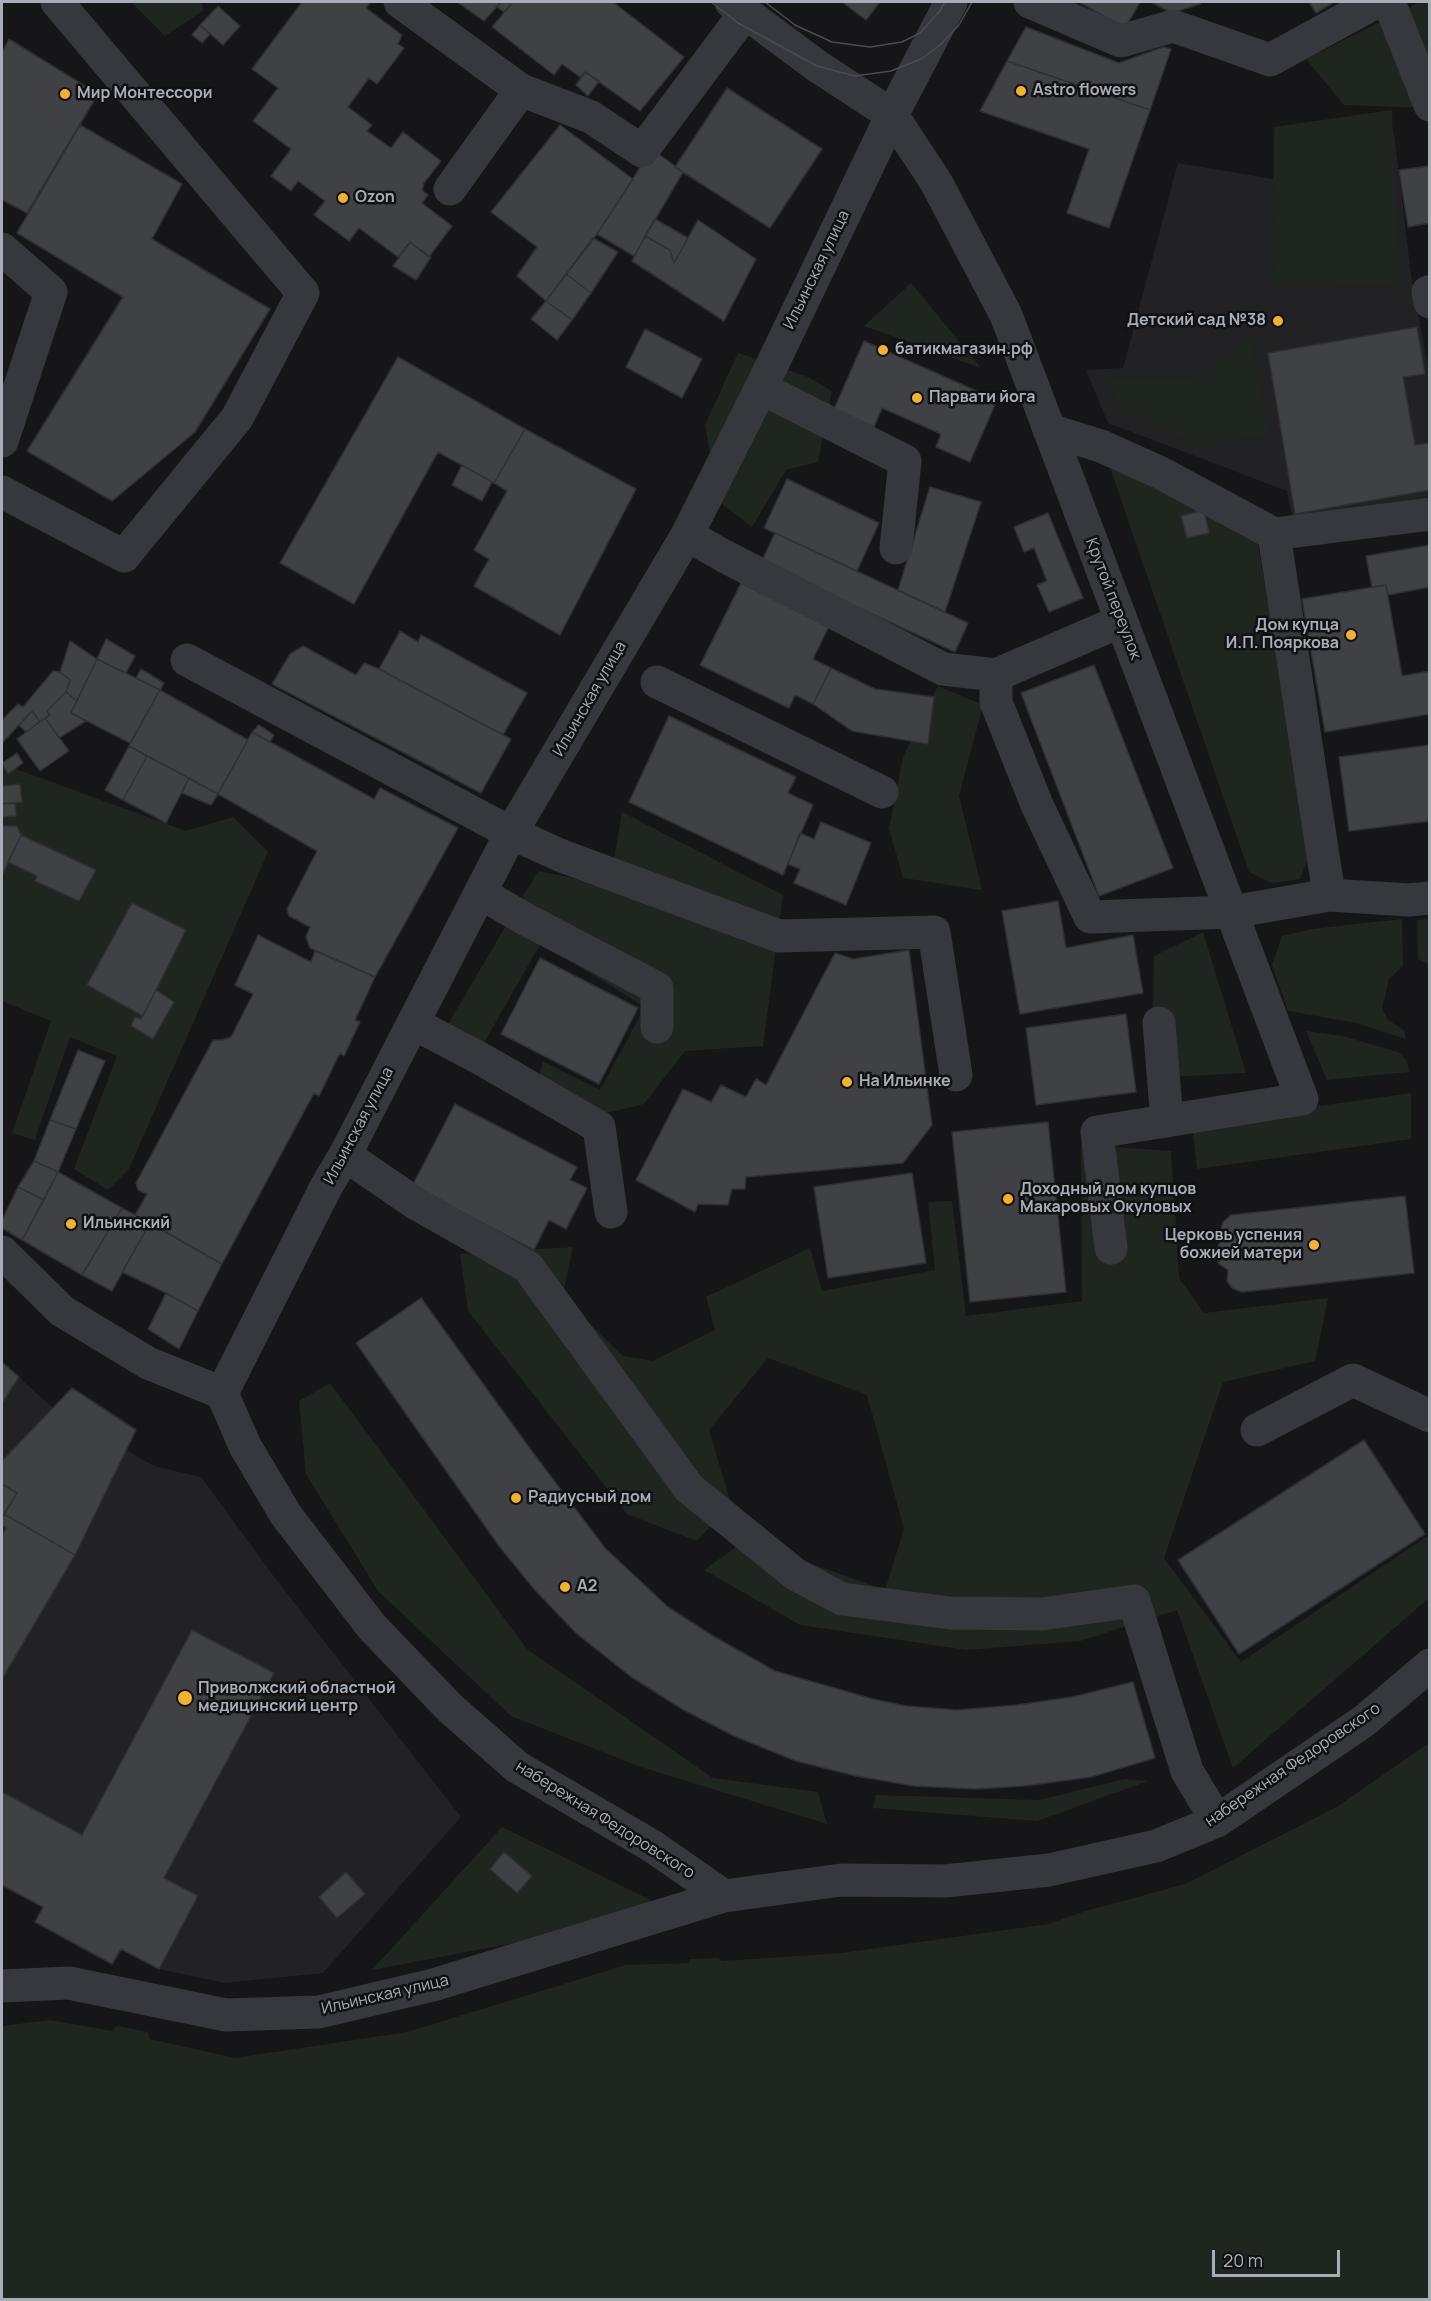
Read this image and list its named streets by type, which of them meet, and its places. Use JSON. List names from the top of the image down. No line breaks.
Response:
{"streets":{"street":["Ильинская улица","Крутой переулок","набережная Федоровского"]},"crossings":[["Ильинская улица","Крутой переулок"],["Ильинская улица","набережная Федоровского"]],"places":["Astro flowers","Мир Монтессори","Ozon","Детский сад №38","батикмагазин.рф","Парвати йога","Дом купца И.П. Пояркова","На Ильинке","Доходный дом купцов Макаровых Окуловых","Ильинский","Церковь успения божией матери","Радиусный дом","А2","Приволжский областной медицинский центр"],"scale_bar":"20 m"}
